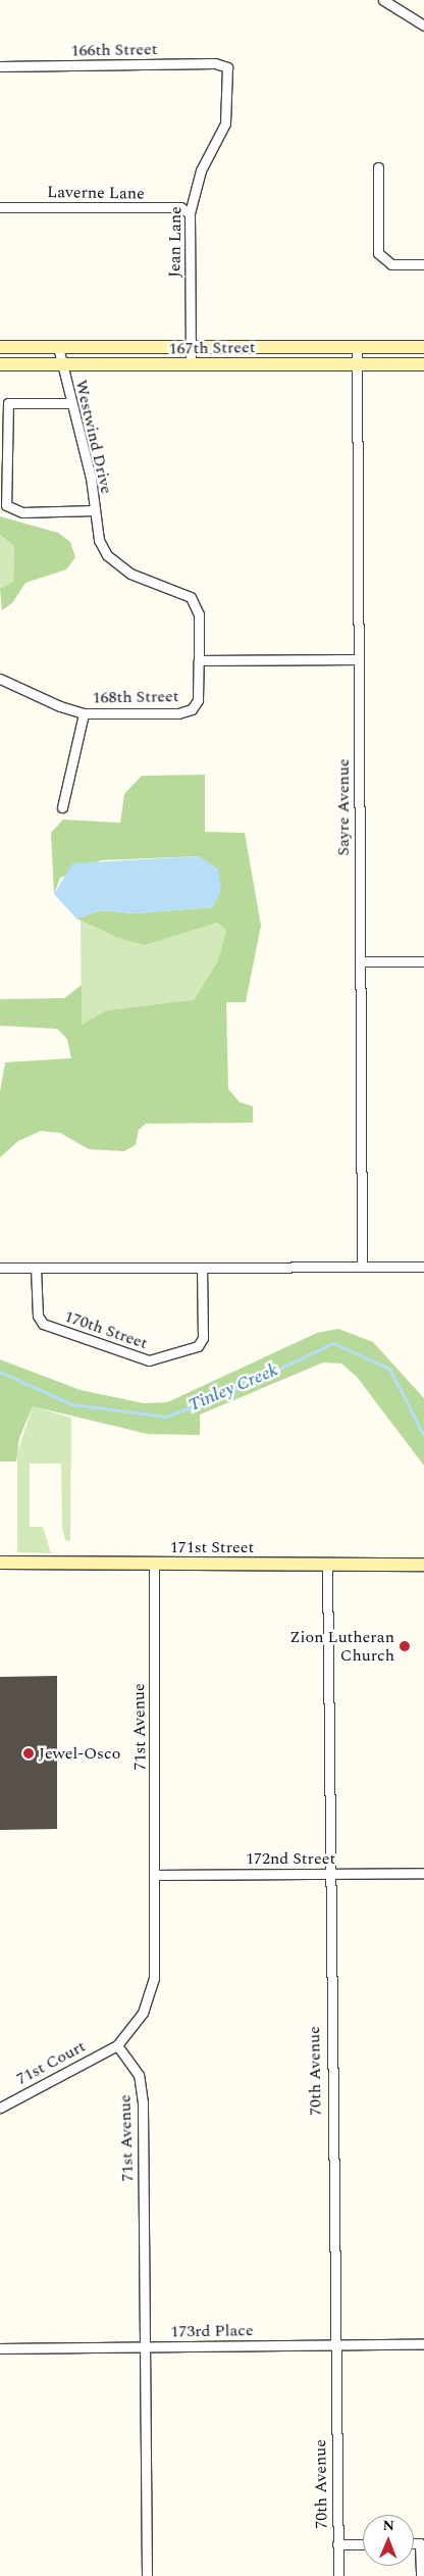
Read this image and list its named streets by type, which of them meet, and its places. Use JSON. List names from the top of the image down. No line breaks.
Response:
{"streets":{"main road":["167th Street","171st Street"],"street":["166th Street","Laverne Lane","Jean Lane","Westwind Drive","168th Street","Sayre Avenue","170th Street","71st Avenue","172nd Street","71st Court","70th Avenue","173rd Place"]},"crossings":[["166th Street","Jean Lane"],["Laverne Lane","Jean Lane"],["Jean Lane","167th Street"],["167th Street","Westwind Drive"],["167th Street","Sayre Avenue"],["Westwind Drive","168th Street"],["171st Street","71st Avenue"],["171st Street","70th Avenue"],["71st Avenue","172nd Street"],["71st Avenue","71st Court"],["71st Avenue","173rd Place"],["172nd Street","70th Avenue"],["70th Avenue","173rd Place"]],"water":["Tinley Creek"],"places":["Zion Lutheran Church","Jewel-Osco"],"north":"top"}
